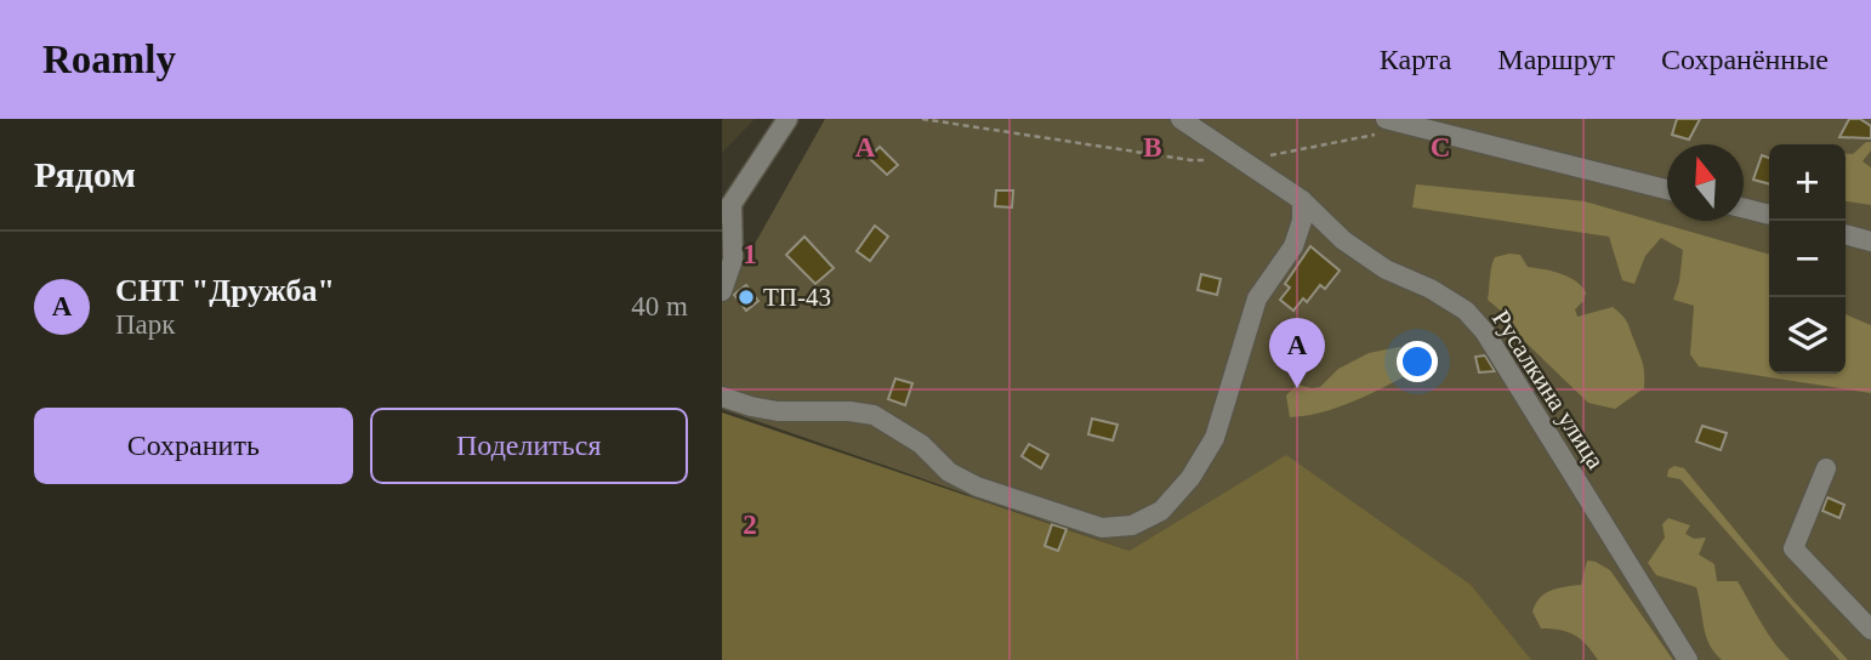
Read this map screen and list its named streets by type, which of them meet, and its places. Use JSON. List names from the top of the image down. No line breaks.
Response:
{"streets":{"street":["Русалкина улица"]},"places":["ТП-43"],"north":"top","page":{"header":"Roamly","nav":["Карта","Маршрут","Сохранённые"],"heading":"Рядом","map_buttons":["+","−"],"list":[{"mark":"A","name":"СНТ \"Дружба\"","note":"Парк","value":"40 m"}],"pins":"A","buttons":["Сохранить","Поделиться"]},"grid":{"columns":["A","B","C"],"rows":["1","2"]}}
